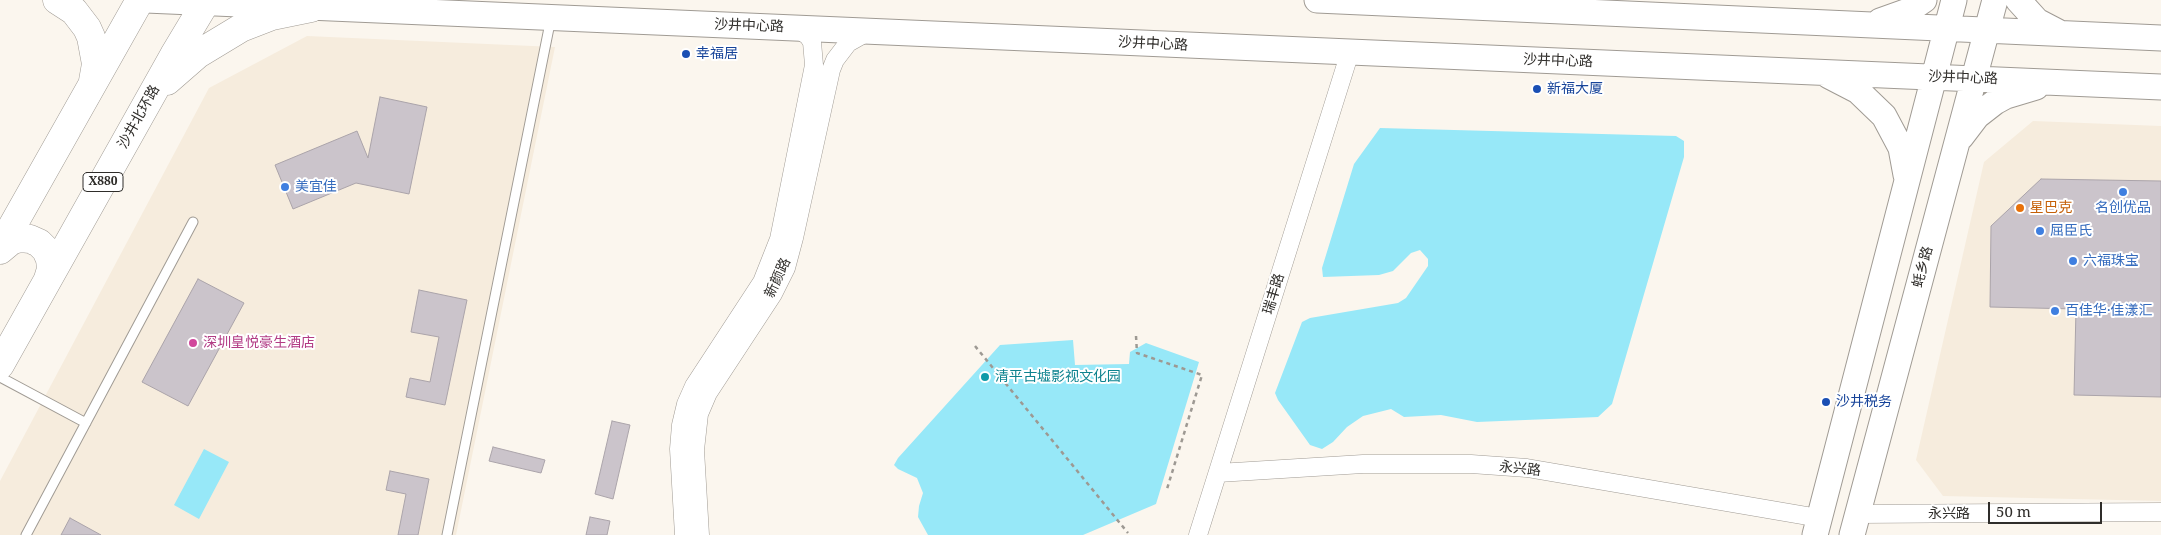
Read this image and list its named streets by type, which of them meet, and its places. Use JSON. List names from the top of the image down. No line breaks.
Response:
{"streets":{"main road":["沙井北环路","X880"],"street":["沙井中心路","蚝乡路","新颜路","瑞丰路","永兴路"]},"crossings":[["沙井中心路","沙井北环路"],["沙井中心路","蚝乡路"],["沙井中心路","新颜路"],["沙井中心路","瑞丰路"],["蚝乡路","永兴路"],["瑞丰路","永兴路"]],"places":["幸福居","新福大厦","美宜佳","名创优品","星巴克","屈臣氏","六福珠宝","百佳华·佳漾汇","深圳皇悦豪生酒店","清平古墟影视文化园","沙井税务"],"scale_bar":"50 m"}
